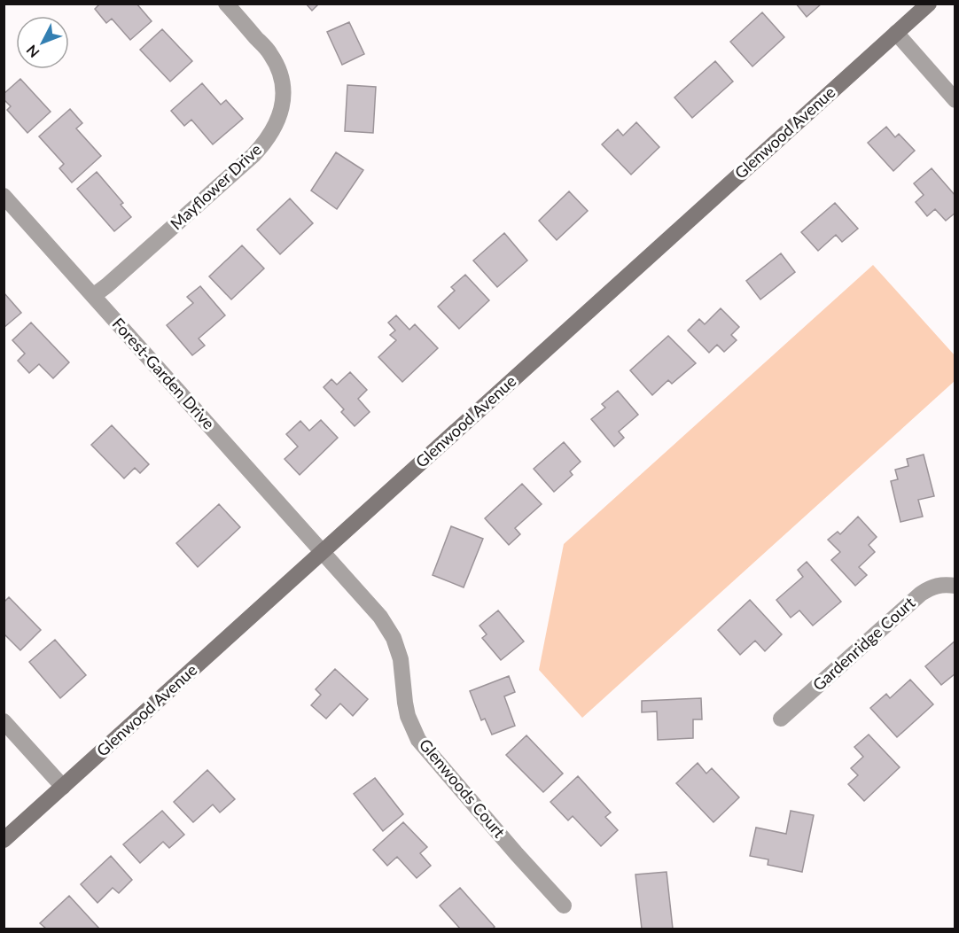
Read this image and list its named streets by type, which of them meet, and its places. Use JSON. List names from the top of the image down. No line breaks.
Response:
{"streets":{"street":["Glenwood Avenue","Mayflower Drive","Forest-Garden Drive","Gardenridge Court","Glenwoods Court"]},"crossings":[["Glenwood Avenue","Forest-Garden Drive"],["Glenwood Avenue","Glenwoods Court"],["Mayflower Drive","Forest-Garden Drive"],["Forest-Garden Drive","Glenwoods Court"]],"north":"bottom left"}
